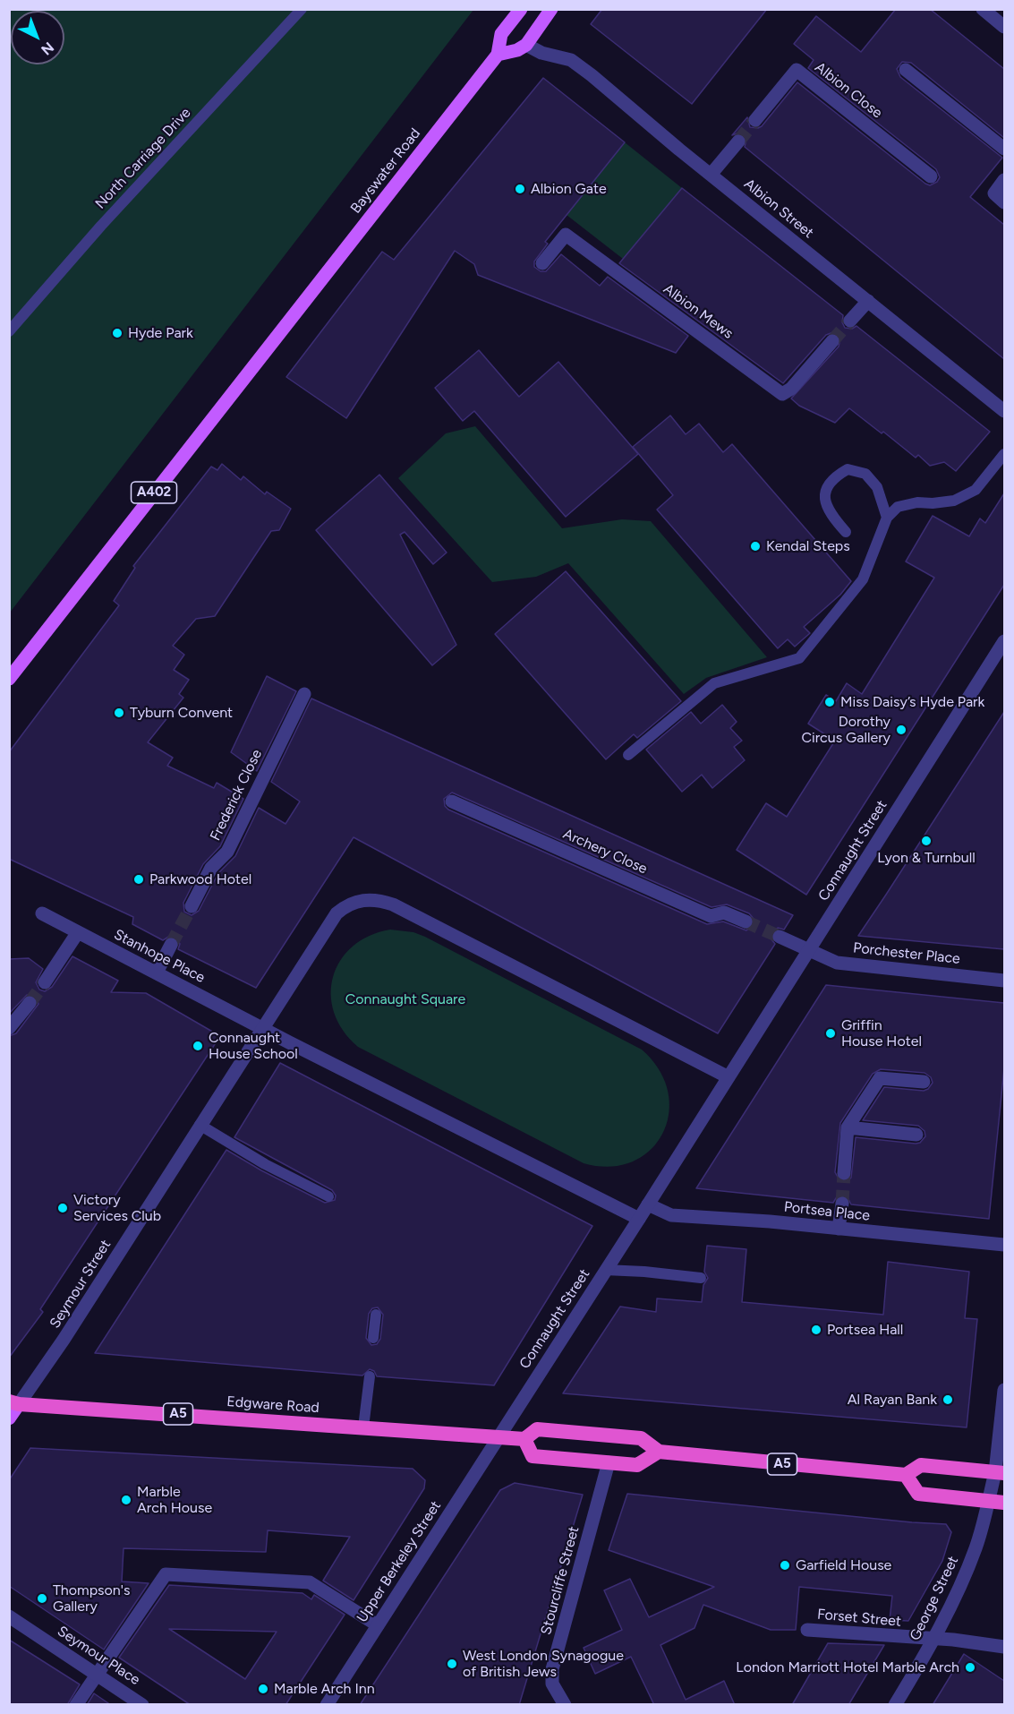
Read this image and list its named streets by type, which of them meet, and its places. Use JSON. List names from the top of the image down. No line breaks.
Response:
{"streets":{"highway":["Edgware Road","A5"],"main road":["Bayswater Road","A402","Seymour Street"],"street":["Albion Close","Albion Street","Albion Mews","Frederick Close","Connaught Street","Archery Close","Porchester Place","Stanhope Place","Portsea Place","Upper Berkeley Street","Stourcliffe Street","George Street","Forset Street","Seymour Place"],"lane":["North Carriage Drive"]},"crossings":[["Connaught Street","Porchester Place"],["Connaught Street","Edgware Road"],["Connaught Street","Upper Berkeley Street"],["Stanhope Place","Seymour Street"],["Seymour Street","Edgware Road"],["Edgware Road","Upper Berkeley Street"],["Edgware Road","George Street"],["George Street","Forset Street"]],"parks":["Connaught Square"],"places":["Albion Gate","Hyde Park","Kendal Steps","Miss Daisy’s Hyde Park","Tyburn Convent","Dorothy Circus Gallery","Lyon & Turnbull","Parkwood Hotel","Griffin House Hotel","Connaught House School","Victory Services Club","Portsea Hall","Al Rayan Bank","Marble Arch House","Garfield House","Thompson's Gallery","West London Synagogue of British Jews","London Marriott Hotel Marble Arch","Marble Arch Inn"],"north":"bottom right"}
